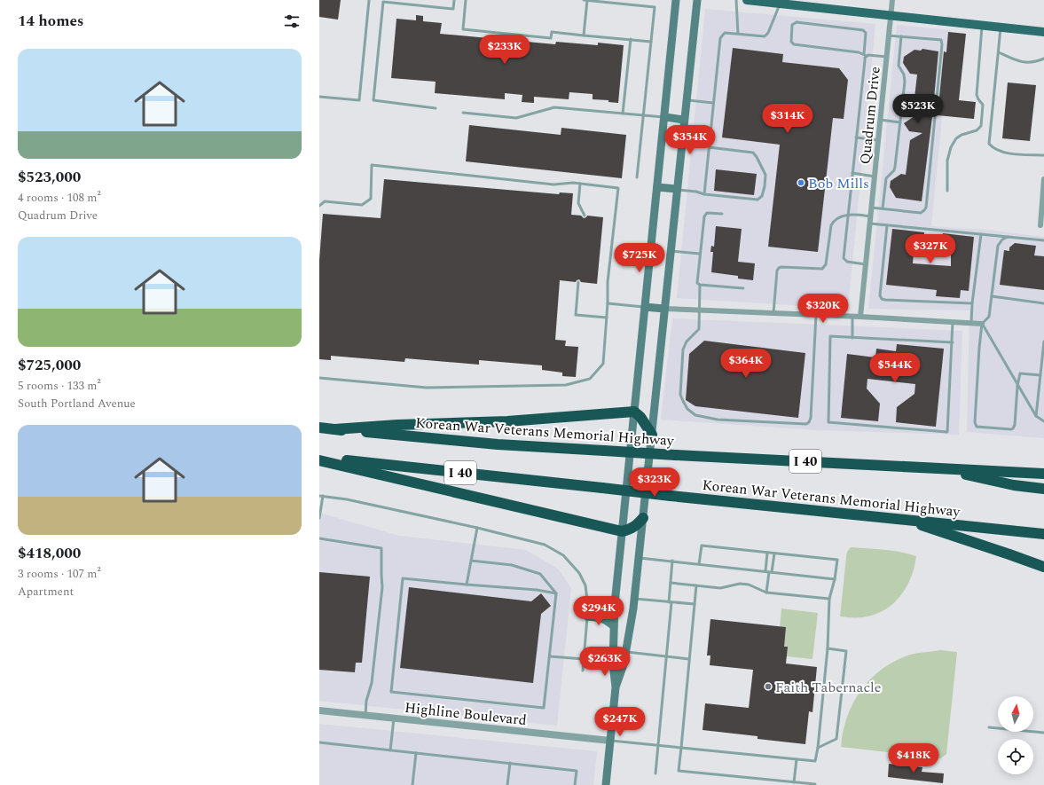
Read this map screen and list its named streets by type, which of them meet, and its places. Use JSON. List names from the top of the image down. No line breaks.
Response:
{"streets":{"highway":["Korean War Veterans Memorial Highway","I 40"],"street":["Quadrum Drive","Highline Boulevard"]},"places":["Bob Mills","Faith Tabernacle"],"north":"top","page":{"heading":"14 homes","price":["$233K","$523K","$314K","$354K","$327K","$725K","$320K","$364K","$544K","$323K","$294K","$263K","$247K","$418K"],"list":[{"name":"$523,000","note":"4 rooms · 108 m² · Quadrum Drive"},{"name":"$725,000","note":"5 rooms · 133 m² · South Portland Avenue"},{"name":"$418,000","note":"3 rooms · 107 m² · Apartment"}]}}
